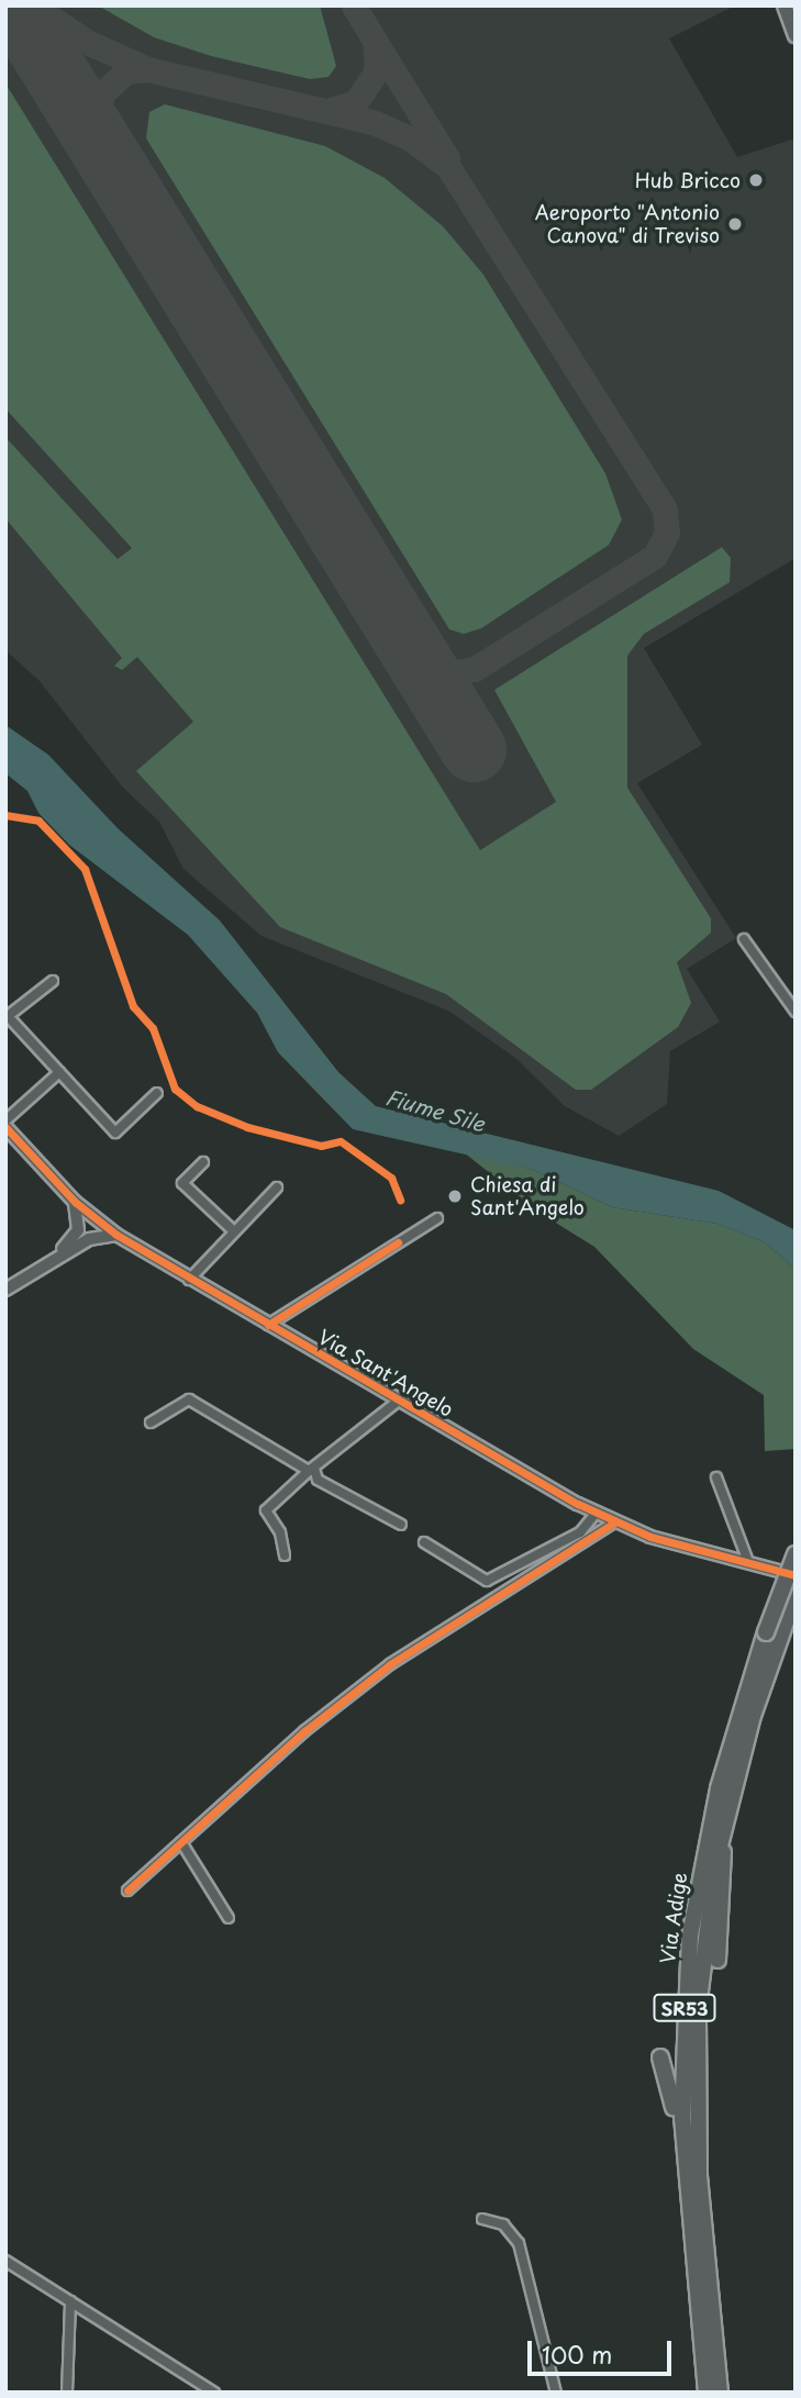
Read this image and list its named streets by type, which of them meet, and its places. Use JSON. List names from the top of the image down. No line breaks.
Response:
{"streets":{"highway":["Via Adige","SR53"],"street":["Via Sant'Angelo"]},"water":["Fiume Sile"],"places":["Hub Bricco","Aeroporto \"Antonio Canova\" di Treviso","Chiesa di Sant'Angelo"],"scale_bar":"100 m"}
